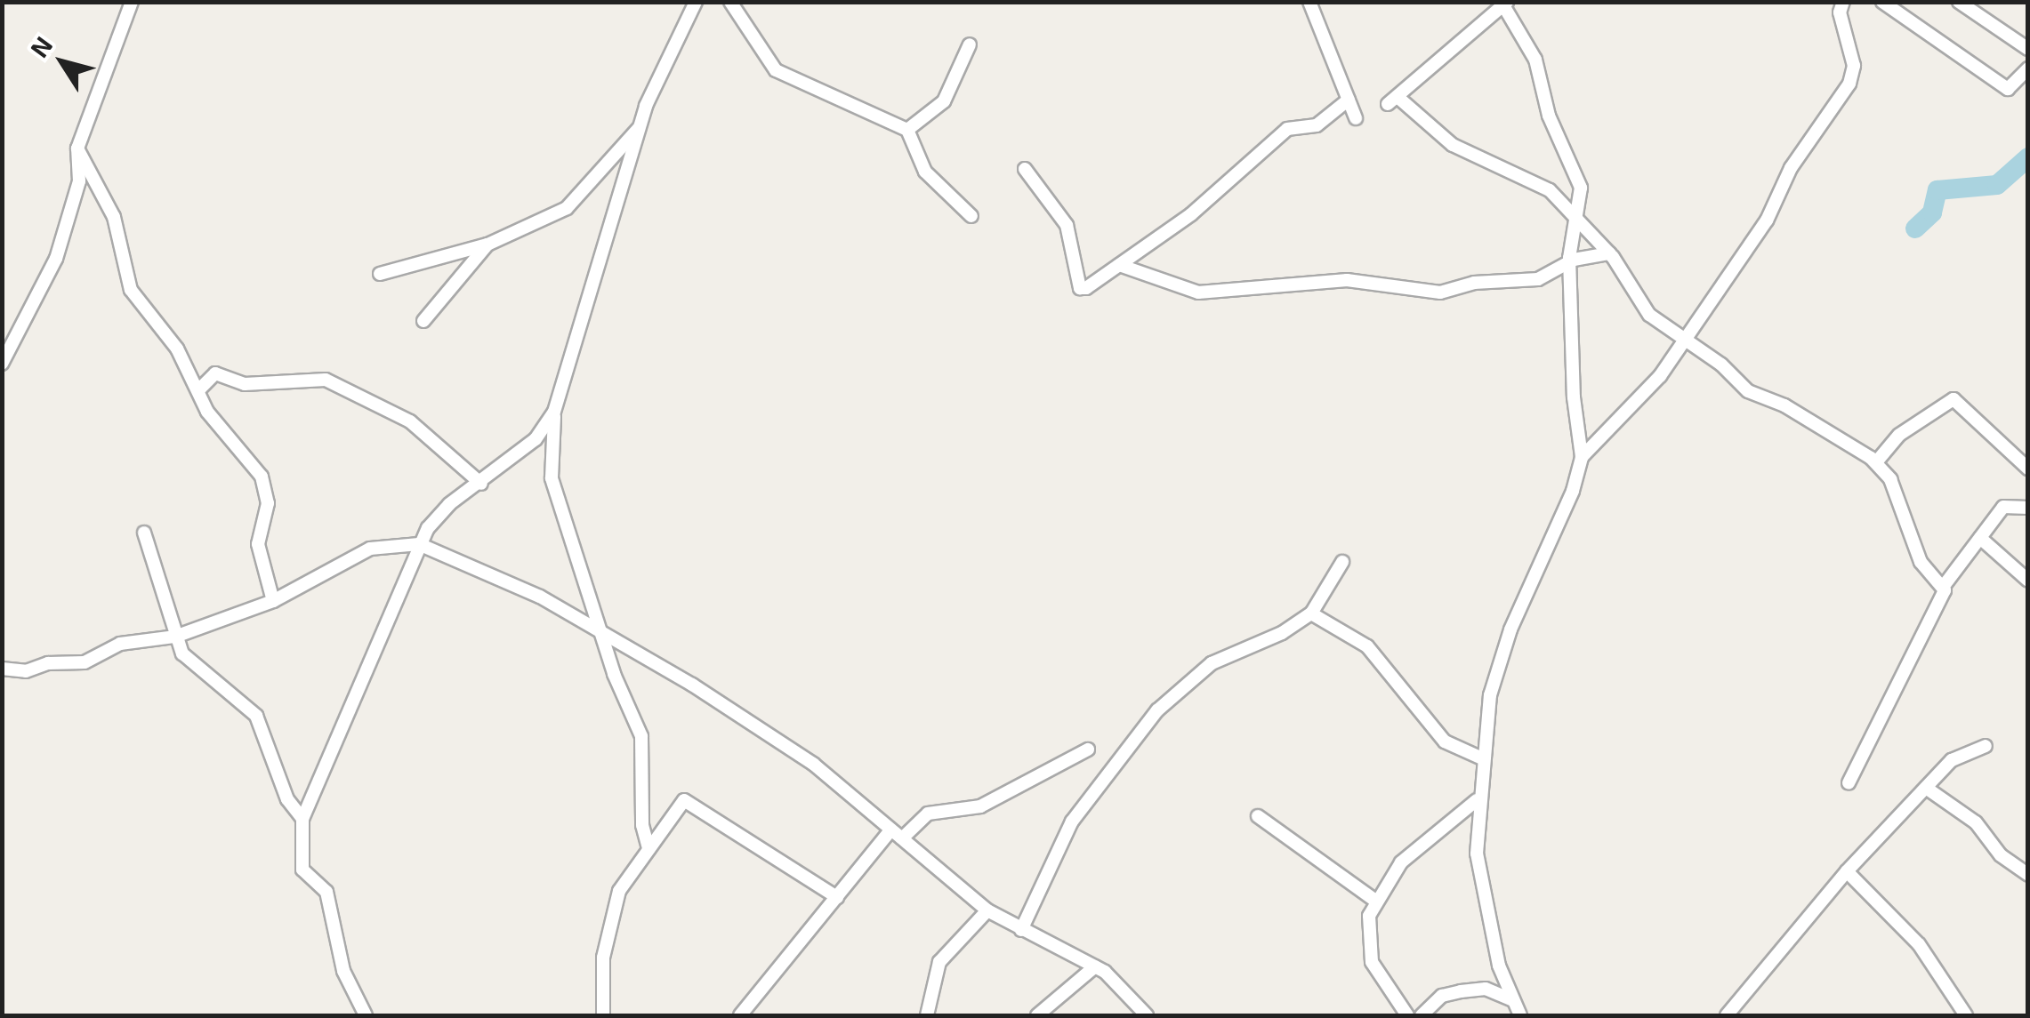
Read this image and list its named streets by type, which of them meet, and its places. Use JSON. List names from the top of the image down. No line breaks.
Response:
{"north":"top left"}
